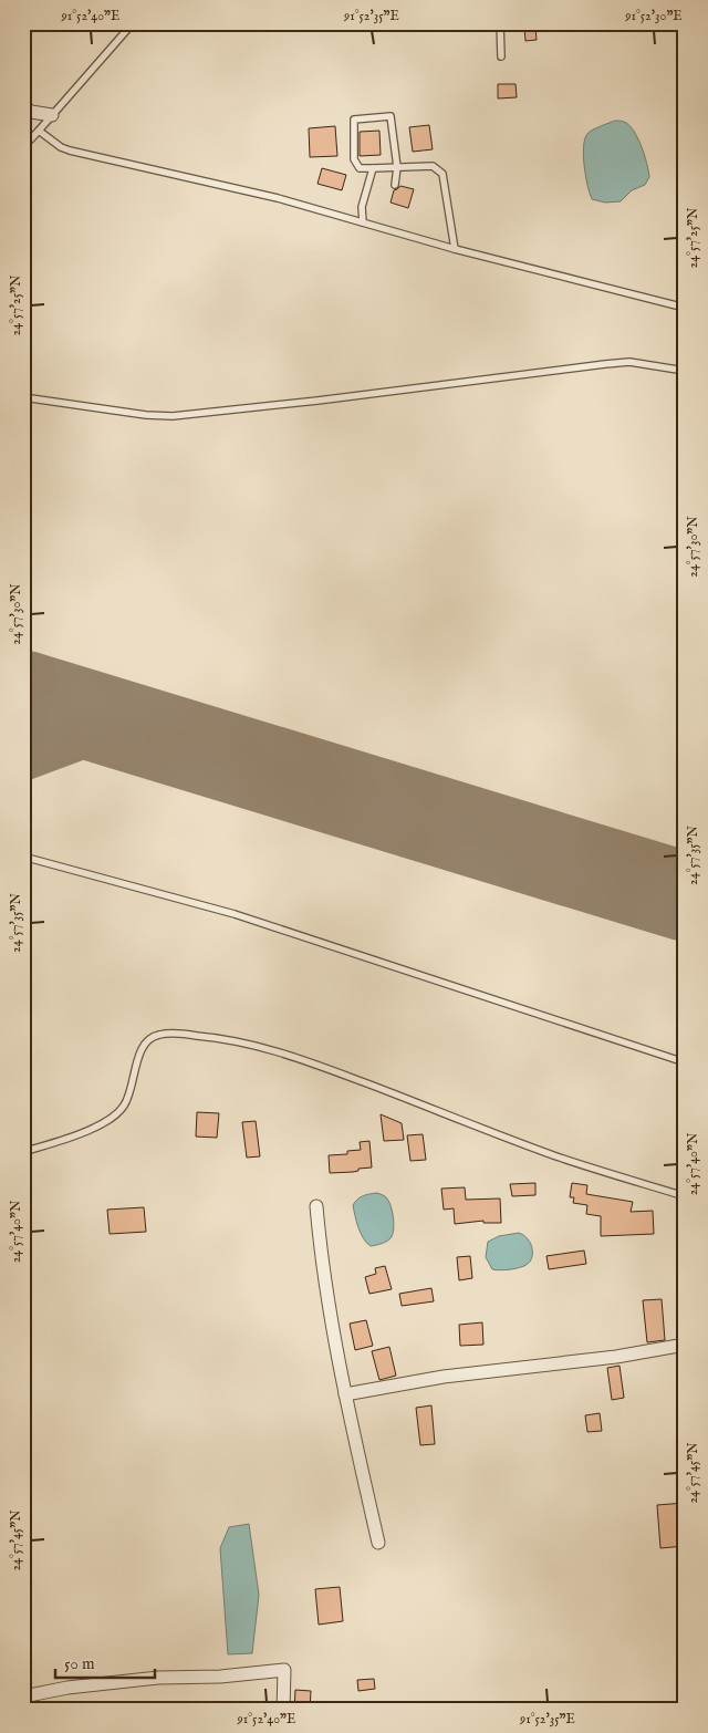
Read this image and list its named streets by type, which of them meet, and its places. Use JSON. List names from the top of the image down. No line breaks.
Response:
{"scale_bar":"50 m","coordinates":["91°52'40\"E","91°52'35\"E","91°52'30\"E","24°57'25\"N","24°57'30\"N","24°57'35\"N","24°57'40\"N","24°57'45\"N"]}
